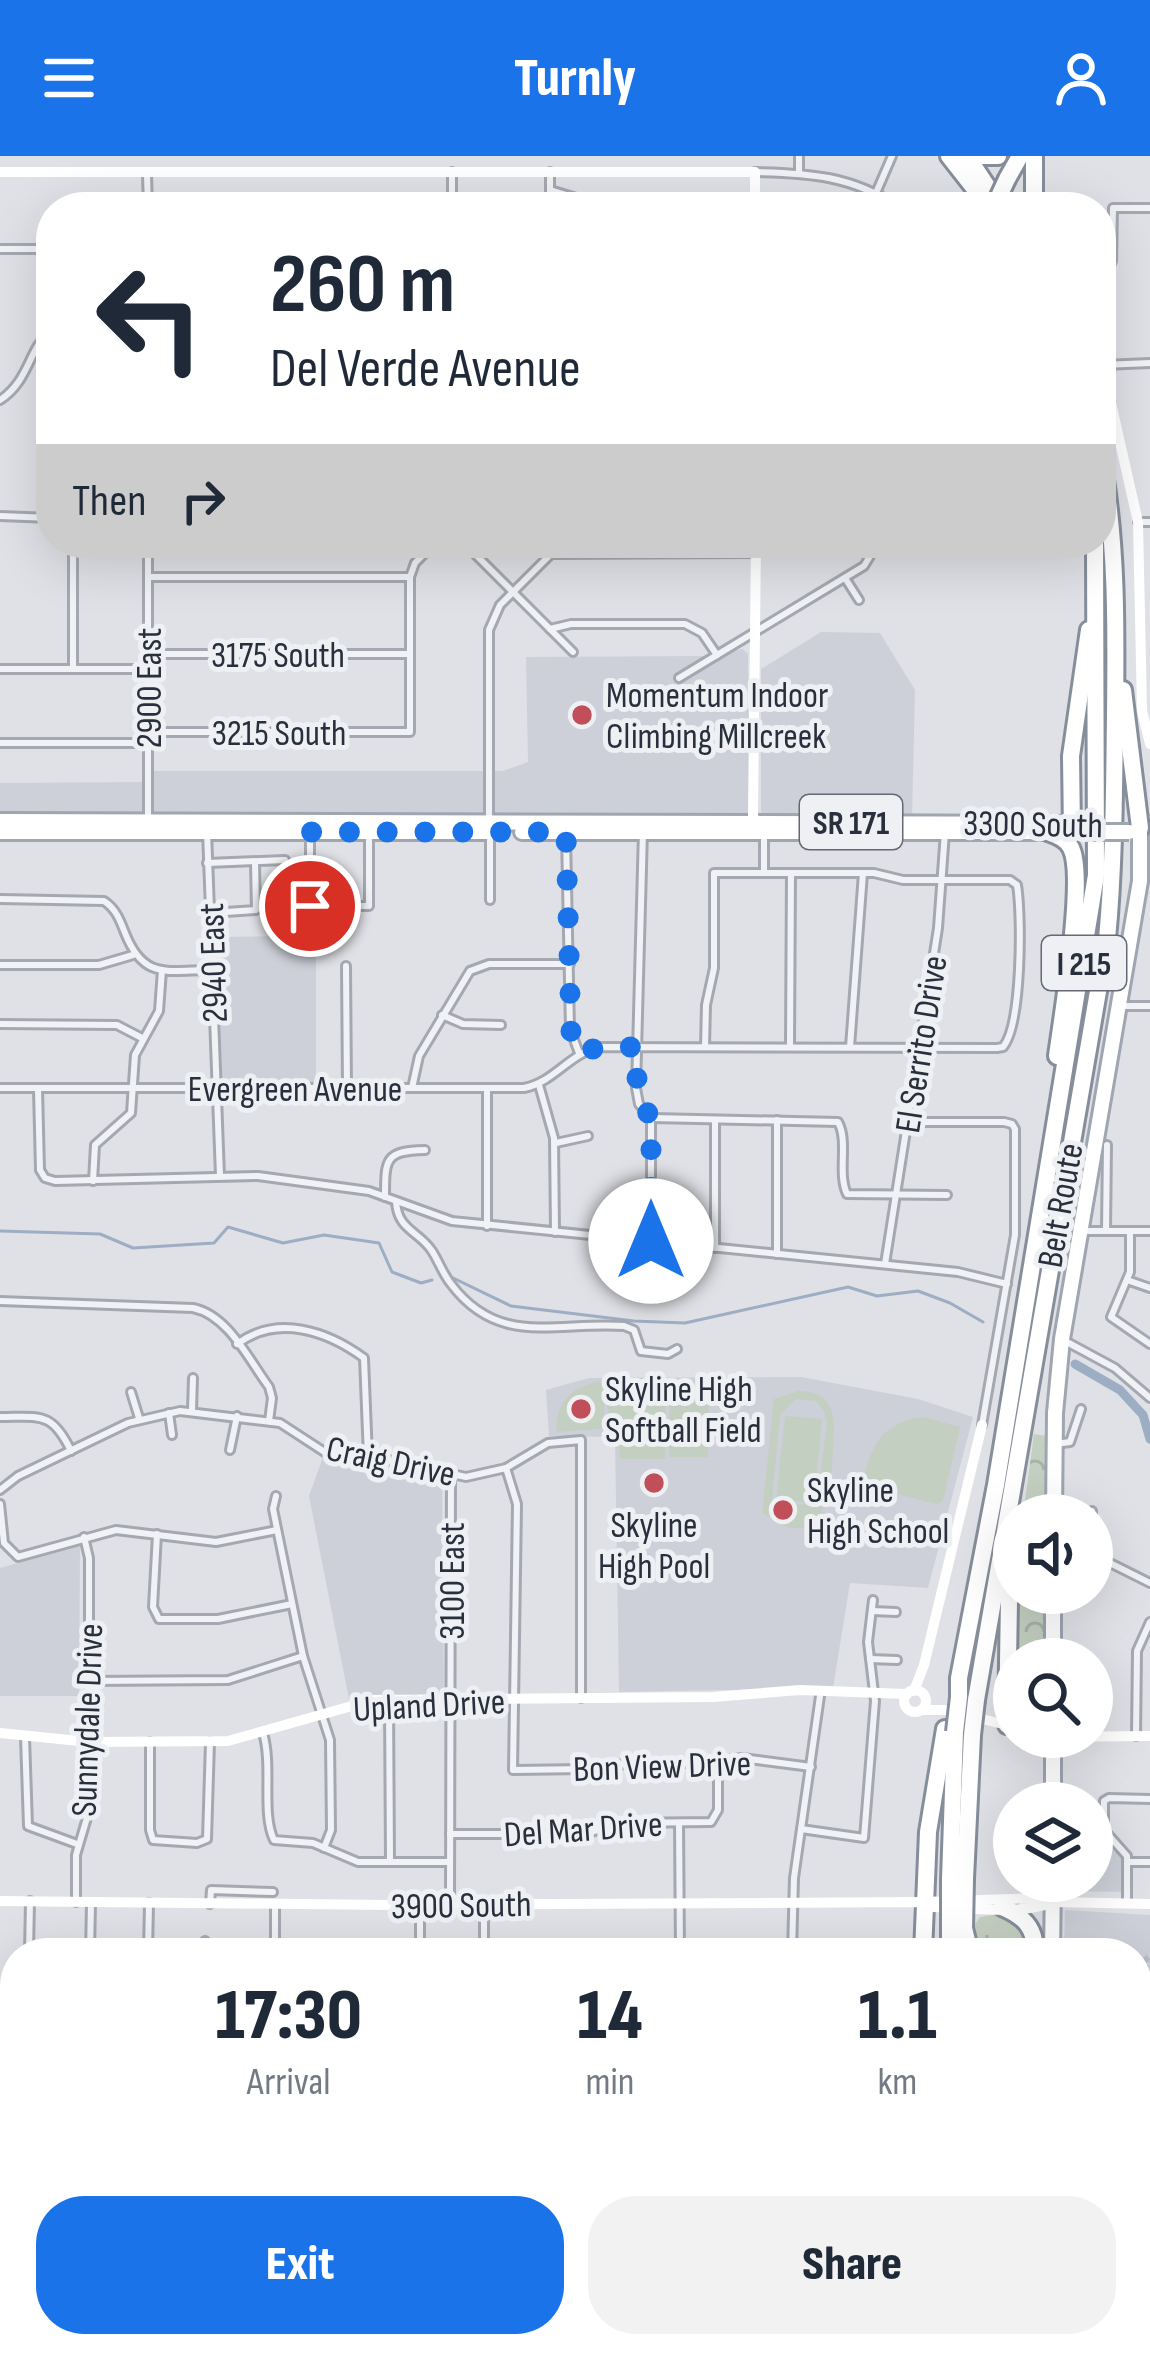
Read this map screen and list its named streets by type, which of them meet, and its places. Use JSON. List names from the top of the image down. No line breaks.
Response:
{"streets":{"highway":["I 215","Belt Route"],"main road":["SR 171","3300 South"],"street":["3175 South","2900 East","3215 South","2940 East","El Serrito Drive","Evergreen Avenue","Craig Drive","3100 East","Upland Drive","Sunnydale Drive","Bon View Drive","Del Mar Drive","3900 South"]},"crossings":[["3175 South","2900 East"],["3175 South","3215 South"],["2900 East","3215 South"],["2900 East","3300 South"],["3300 South","2940 East"],["3300 South","El Serrito Drive"],["2940 East","Evergreen Avenue"],["Belt Route","Upland Drive"],["Craig Drive","3100 East"],["Craig Drive","Upland Drive"],["3100 East","Upland Drive"],["3100 East","Del Mar Drive"],["3100 East","3900 South"],["Upland Drive","Sunnydale Drive"],["Upland Drive","Bon View Drive"],["Sunnydale Drive","3900 South"],["Bon View Drive","Del Mar Drive"]],"places":["Momentum Indoor Climbing Millcreek","Skyline High Softball Field","Skyline High Pool","Skyline High School"],"page":{"header":"Turnly","turn":["260 m","Del Verde Avenue"],"then":"Then","eta":["17:30","Arrival","14","min","1.1","km"],"buttons":["Exit","Share"]}}
